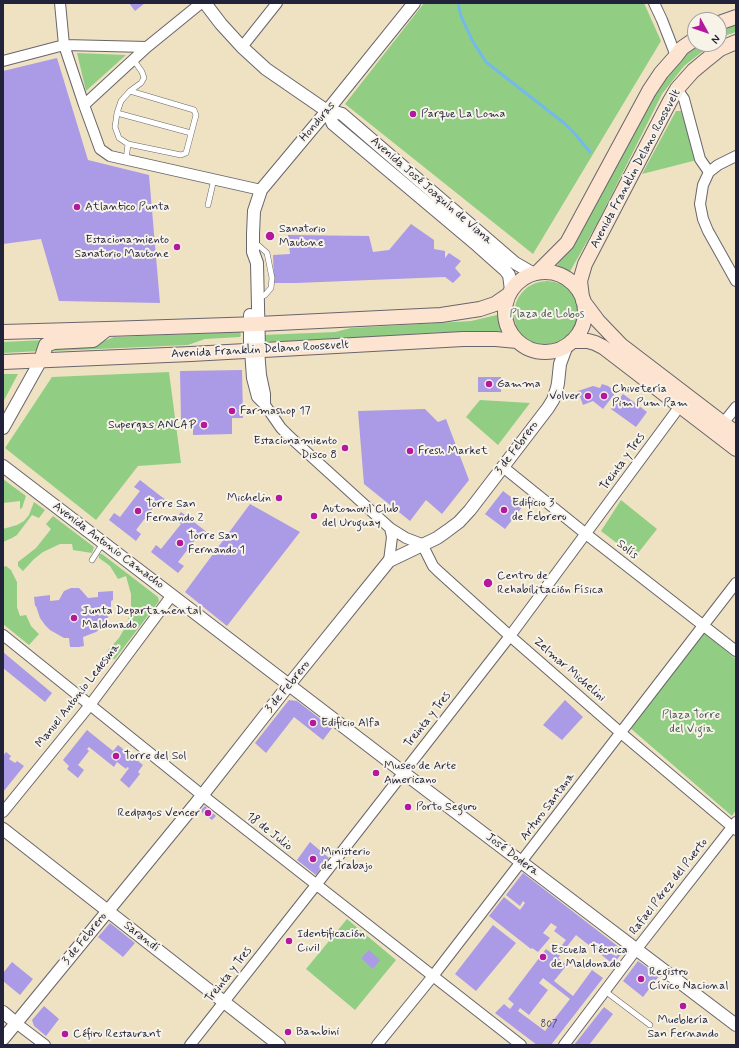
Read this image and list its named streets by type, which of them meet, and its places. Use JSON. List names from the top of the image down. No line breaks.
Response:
{"streets":{"main road":["Avenida Franklin Delano Roosevelt"],"street":["Honduras","Avenida José Joaquín de Viana","3 de Febrero","Treinta y Tres","Avenida Antonio Camacho","Solís","Zelmar Michelini","Manuel Antonio Ledesma","Arturo Santana","18 de Julio","José Dodera","Rafael Pérez del Puerto","Sarandí"]},"crossings":[["Honduras","Avenida Franklin Delano Roosevelt"],["Honduras","Avenida José Joaquín de Viana"],["Avenida Franklin Delano Roosevelt","Avenida José Joaquín de Viana"],["Avenida Franklin Delano Roosevelt","3 de Febrero"],["Avenida José Joaquín de Viana","3 de Febrero"],["3 de Febrero","Avenida Antonio Camacho"],["3 de Febrero","Solís"],["3 de Febrero","Zelmar Michelini"],["3 de Febrero","18 de Julio"],["3 de Febrero","José Dodera"],["3 de Febrero","Sarandí"],["Treinta y Tres","Solís"],["Treinta y Tres","Zelmar Michelini"],["Treinta y Tres","18 de Julio"],["Treinta y Tres","José Dodera"],["Treinta y Tres","Sarandí"],["Avenida Antonio Camacho","Manuel Antonio Ledesma"],["Avenida Antonio Camacho","José Dodera"],["Solís","Arturo Santana"],["Zelmar Michelini","Arturo Santana"],["Zelmar Michelini","Rafael Pérez del Puerto"],["Manuel Antonio Ledesma","18 de Julio"],["Arturo Santana","18 de Julio"],["Arturo Santana","José Dodera"],["José Dodera","Rafael Pérez del Puerto"]],"parks":["Plaza de Lobos","Plaza Torre del Vigia"],"places":["Parque La Loma","Atlantico Punta","Sanatorio Mautone","Estacionamiento Sanatorio Mautone","Gamma","Volver","Chivetería Pim Pum Pam","Farmashop 17","Supergas ANCAP","Estacionamiento Disco 8","Fresh Market","Michelin","Edificio 3 de Febrero","Torre San Fernando 2","Automovil Club del Uruguay","Torre San Fernando 1","Centro de Rehabilitación Física","Junta Departamental Maldonado","Edificio Alfa","Torre del Sol","Museo de Arte Americano","Porto Seguro","Redpagos Vencer","Ministerio de Trabajo","Identificación Civil","Escuela Técnica de Maldonado","Registro Cívico Nacional","Mueblería San Fernando","Bambini","Céfiro Restaurant"],"house_numbers":["807"],"north":"bottom right"}
